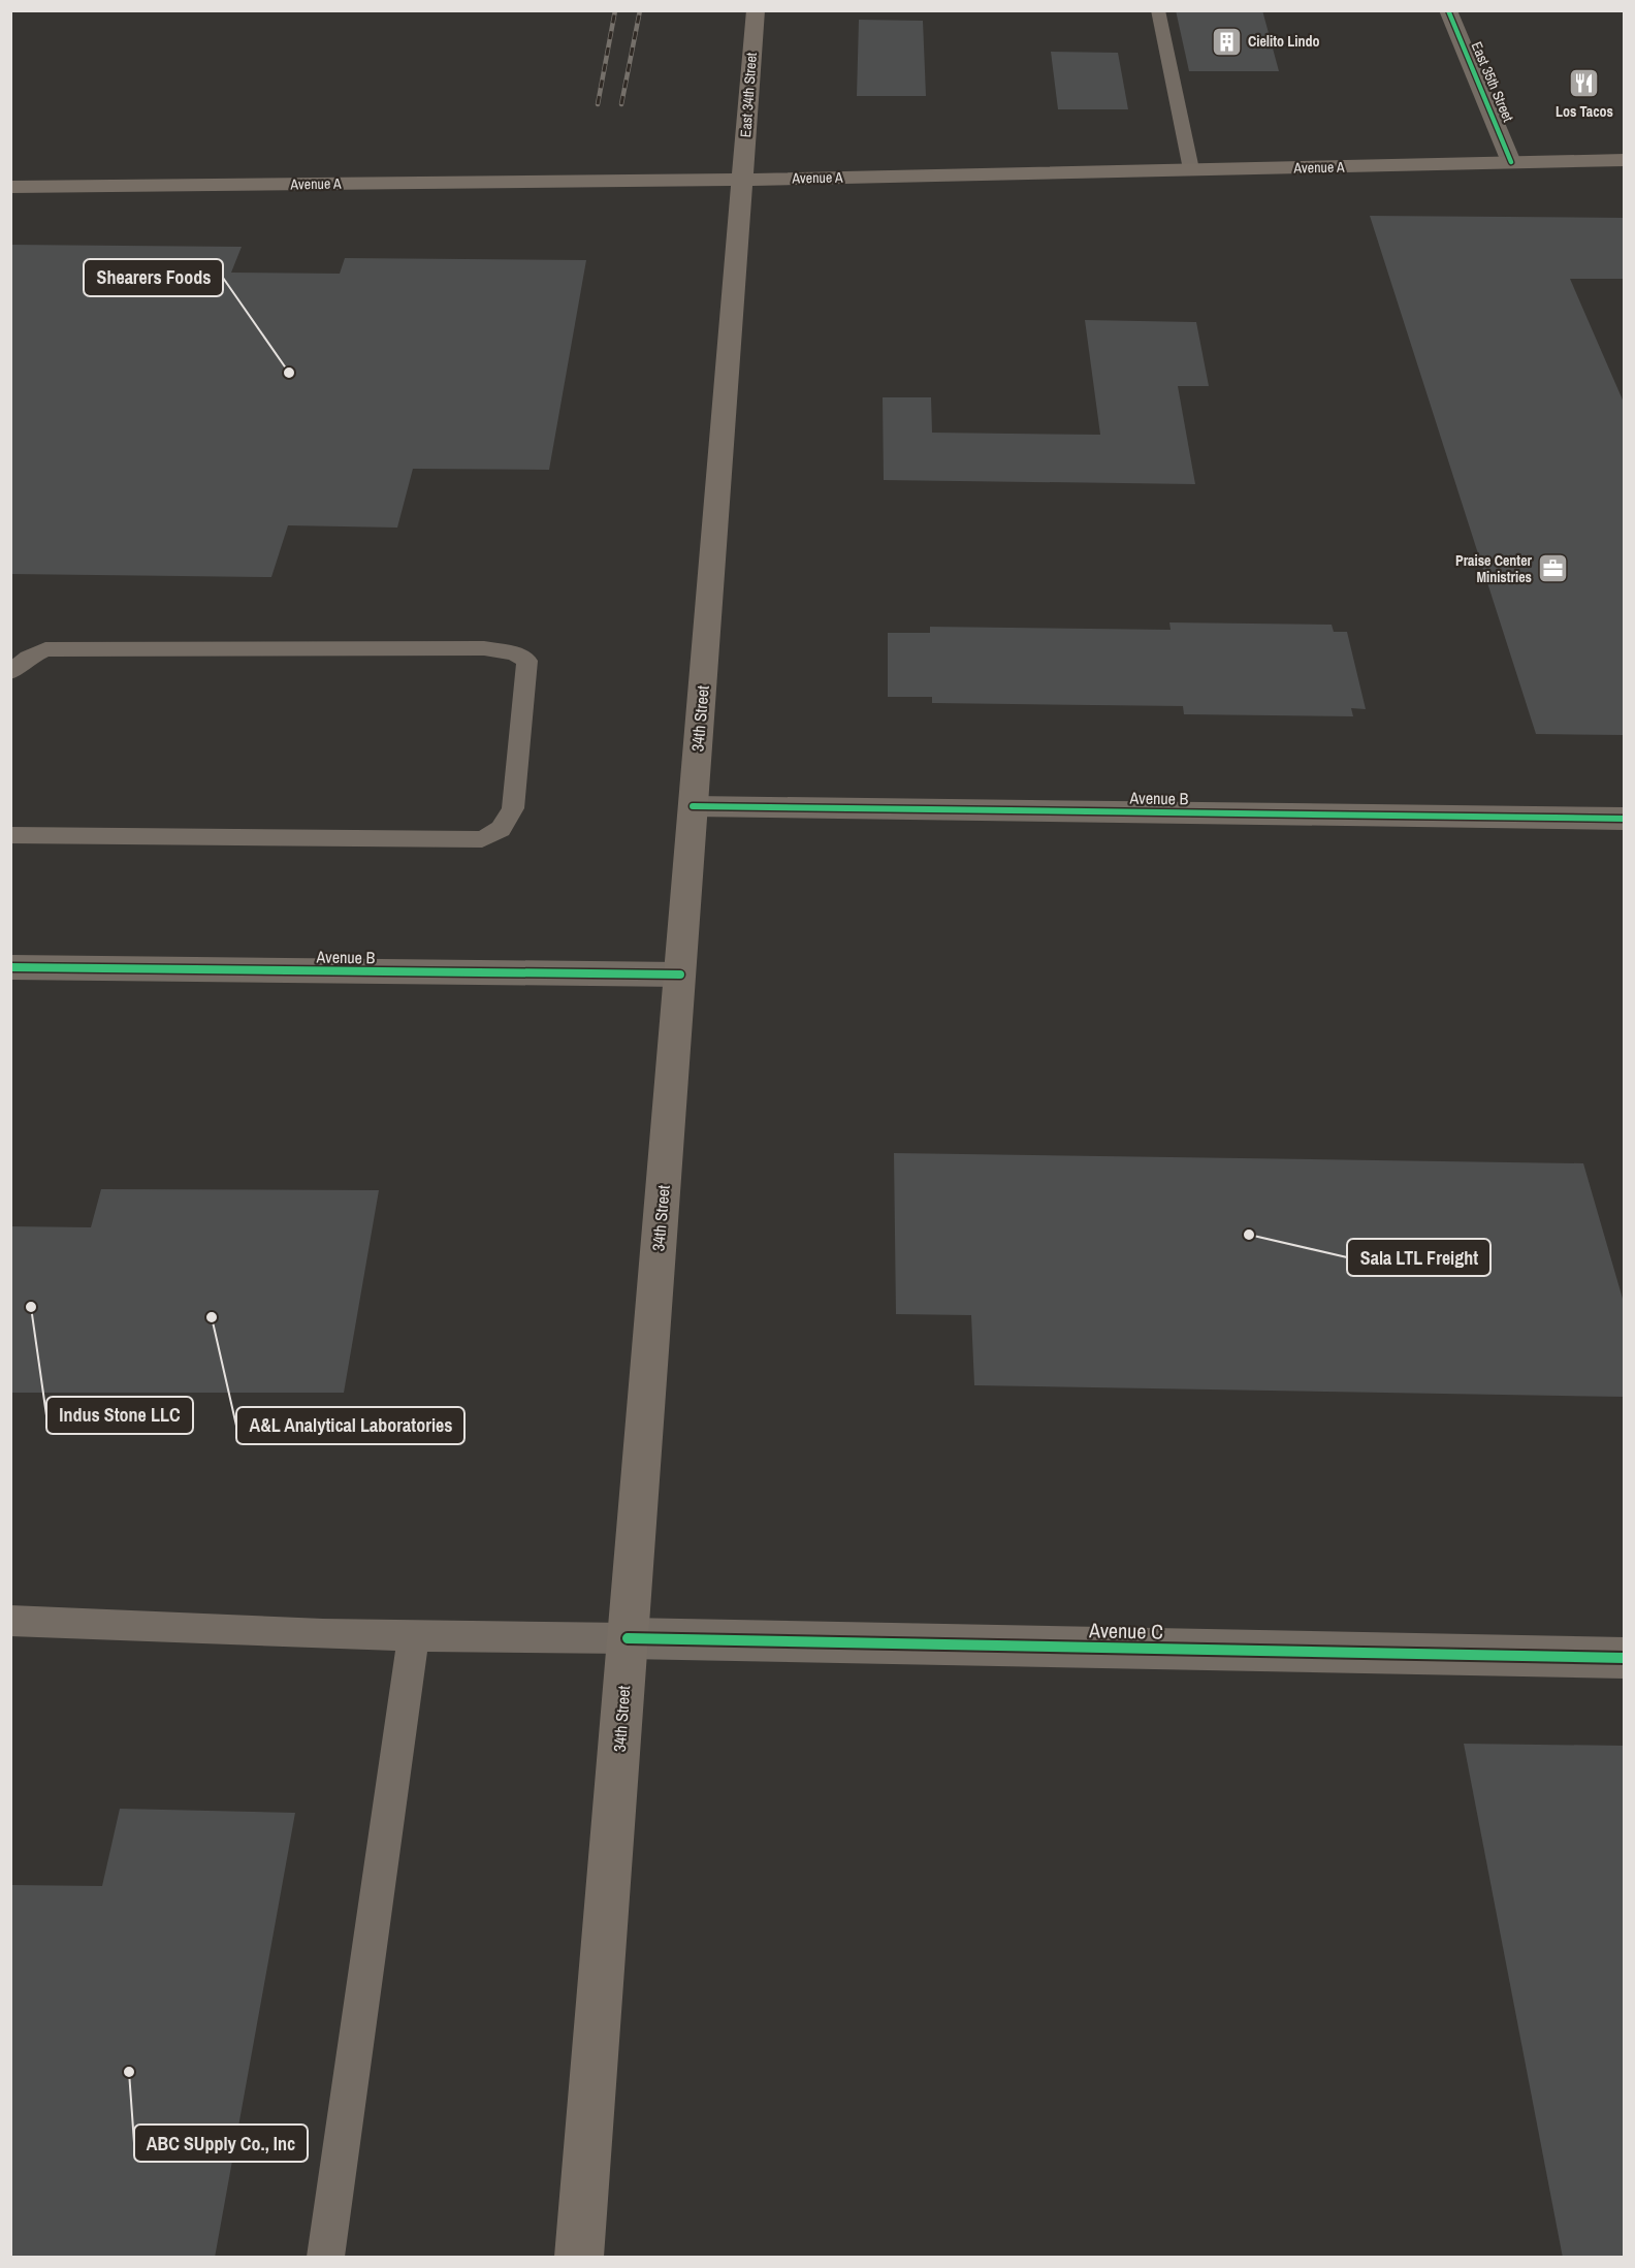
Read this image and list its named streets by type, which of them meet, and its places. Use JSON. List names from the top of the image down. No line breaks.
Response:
{"streets":{"main road":["East 34th Street","Avenue A","34th Street"],"street":["East 35th Street","Avenue B","Avenue C"]},"crossings":[["East 35th Street","Avenue A"],["East 34th Street","Avenue A"],["East 34th Street","34th Street"],["Avenue A","34th Street"],["34th Street","Avenue B"],["34th Street","Avenue C"]],"places":{"building":["Cielito Lindo"],"restaurant":["Los Tacos"],"other":["Shearers Foods","Sala LTL Freight","Indus Stone LLC","A&L Analytical Laboratories","ABC SUpply Co., Inc"],"office":["Praise Center Ministries"]}}
